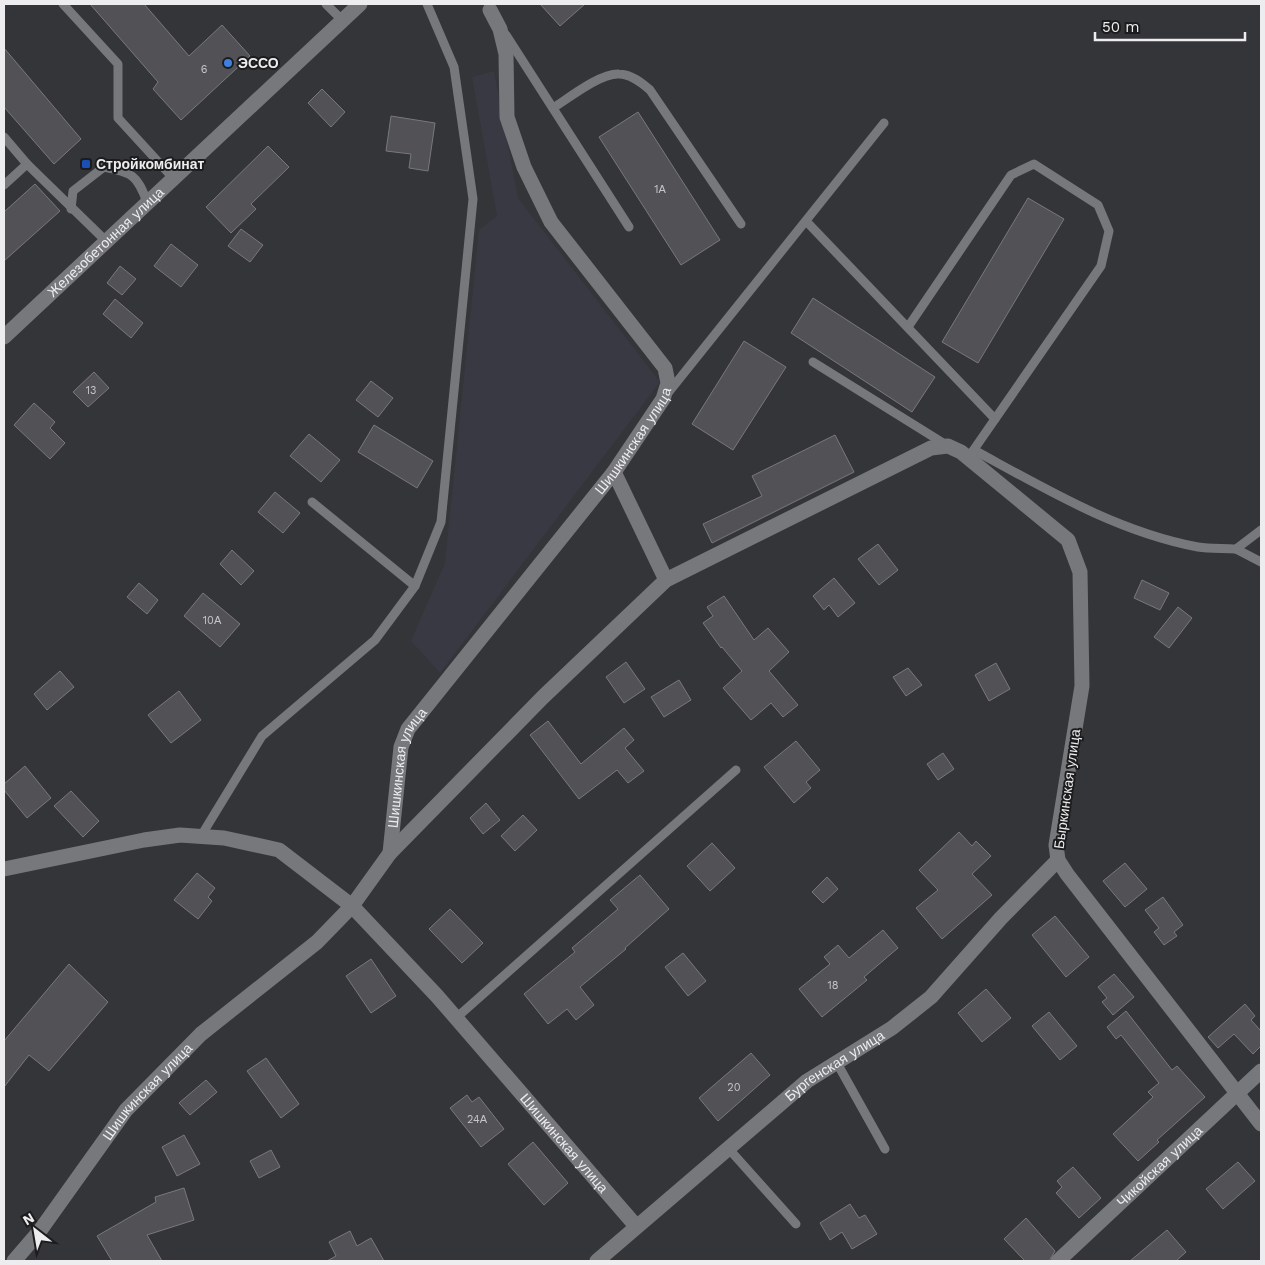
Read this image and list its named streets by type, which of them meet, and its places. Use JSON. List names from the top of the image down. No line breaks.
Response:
{"streets":{"street":["Железобетонная улица","Шишкинская улица","Быркинская улица","Бургенская улица","Чикойская улица"]},"crossings":[["Шишкинская улица","Быркинская улица"],["Шишкинская улица","Бургенская улица"],["Быркинская улица","Бургенская улица"],["Быркинская улица","Чикойская улица"]],"places":{"other":["ЭССО"],"transit":["Стройкомбинат"]},"house_numbers":["6","1А","13","10А","18","20","24А"],"scale_bar":"50 m","north":"top left"}
